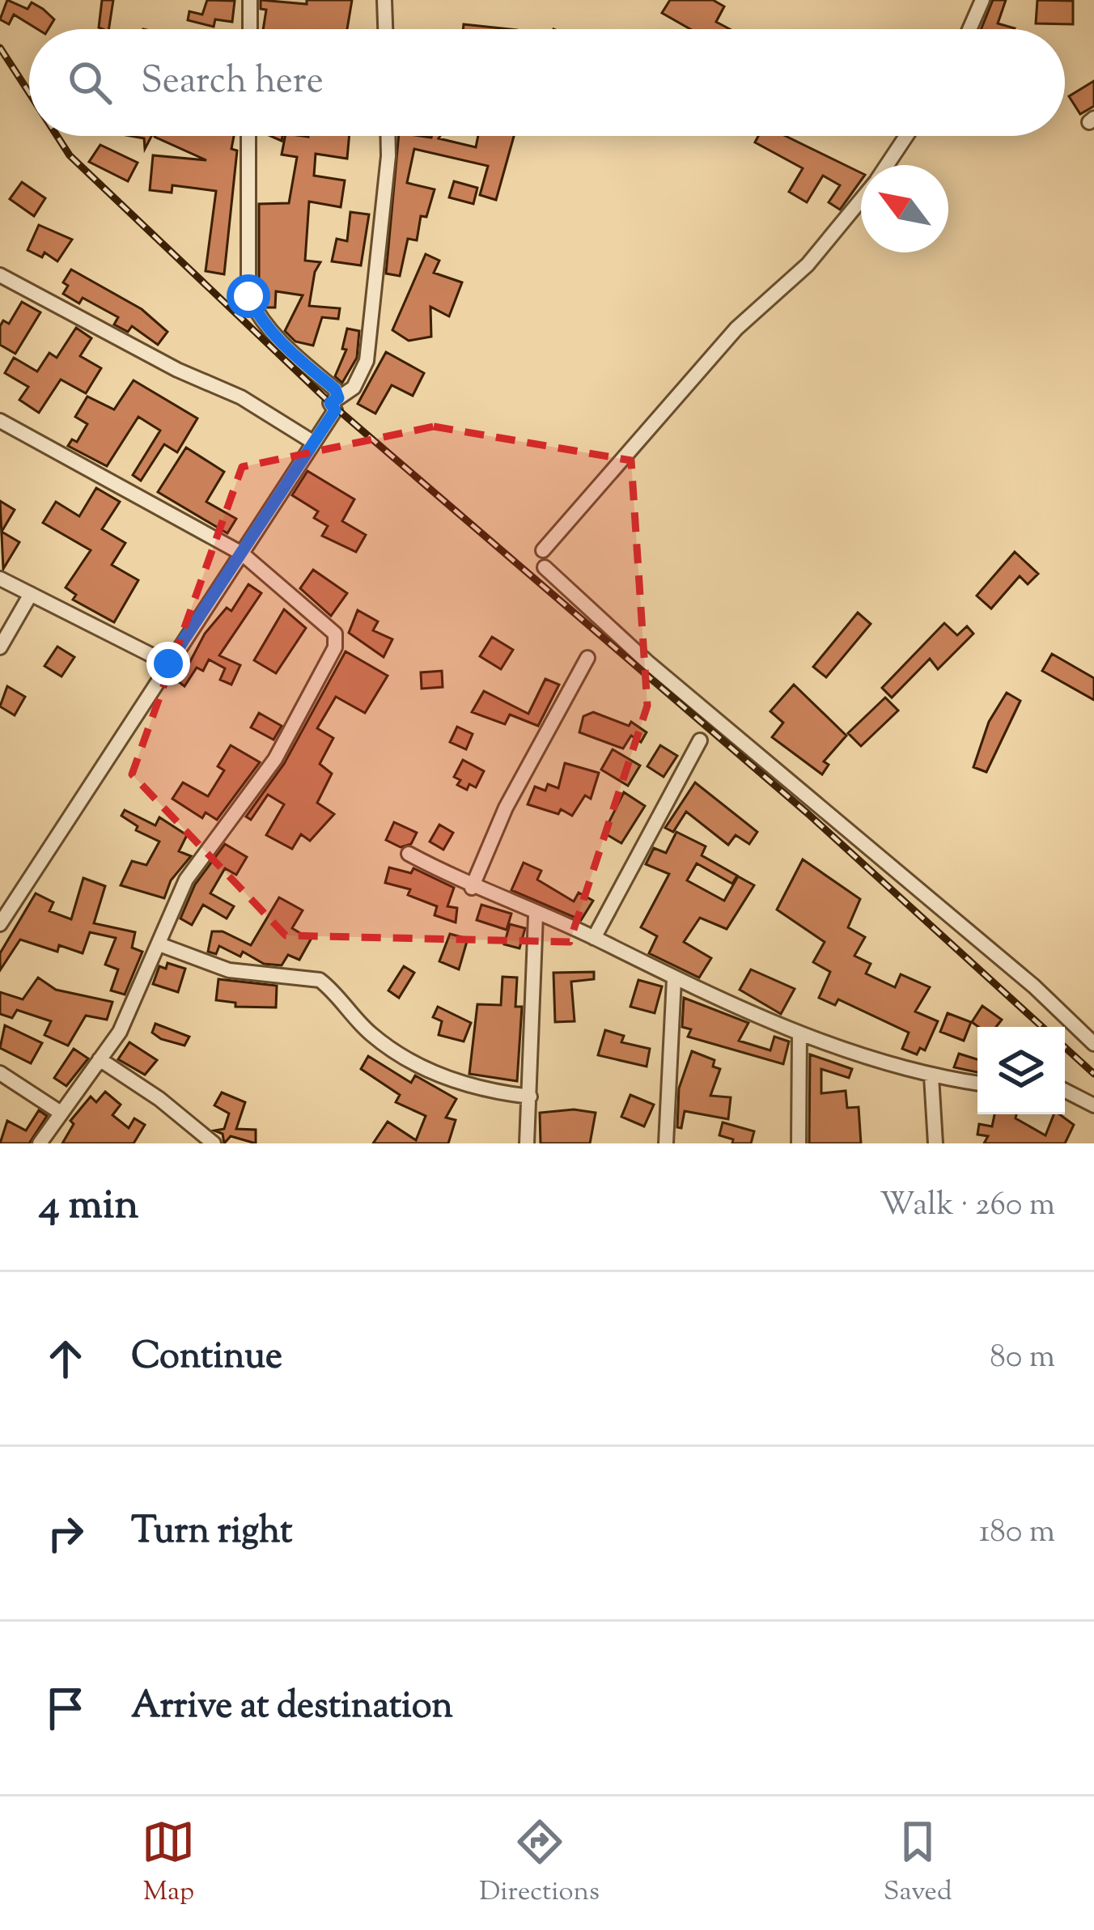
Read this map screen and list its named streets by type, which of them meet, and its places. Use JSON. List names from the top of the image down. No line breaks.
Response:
{"north":"top left","page":{"search":"Search here","heading":["4 min","Walk · 260 m"],"list":[["Continue","80 m"],["Turn right","180 m"],"Arrive at destination"],"nav":["Map","Directions","Saved"]}}
